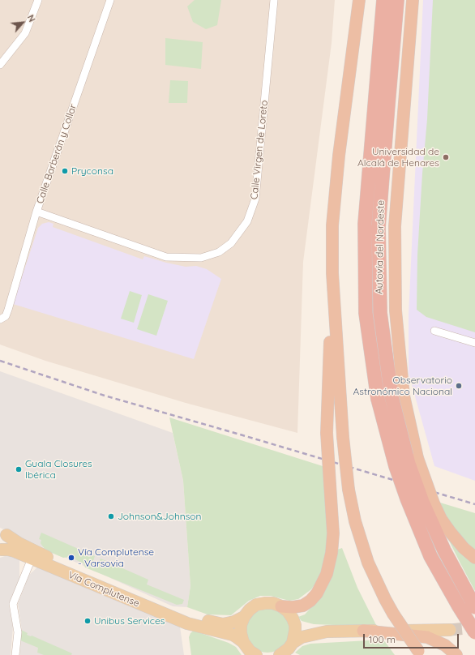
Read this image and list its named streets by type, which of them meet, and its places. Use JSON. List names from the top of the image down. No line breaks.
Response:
{"streets":{"highway":["Autovía del Nordeste"],"main road":["Vía Complutense"],"street":["Calle Virgen de Loreto","Calle Barberán y Collar"]},"crossings":[["Calle Virgen de Loreto","Calle Barberán y Collar"]],"places":["Universidad de Alcalá de Henares","Pryconsa","Observatorio Astronómico Nacional","Guala Closures Ibérica","Johnson&Johnson","Vía Complutense - Varsovia","Unibus Services"],"scale_bar":"100 m","north":"top right"}
